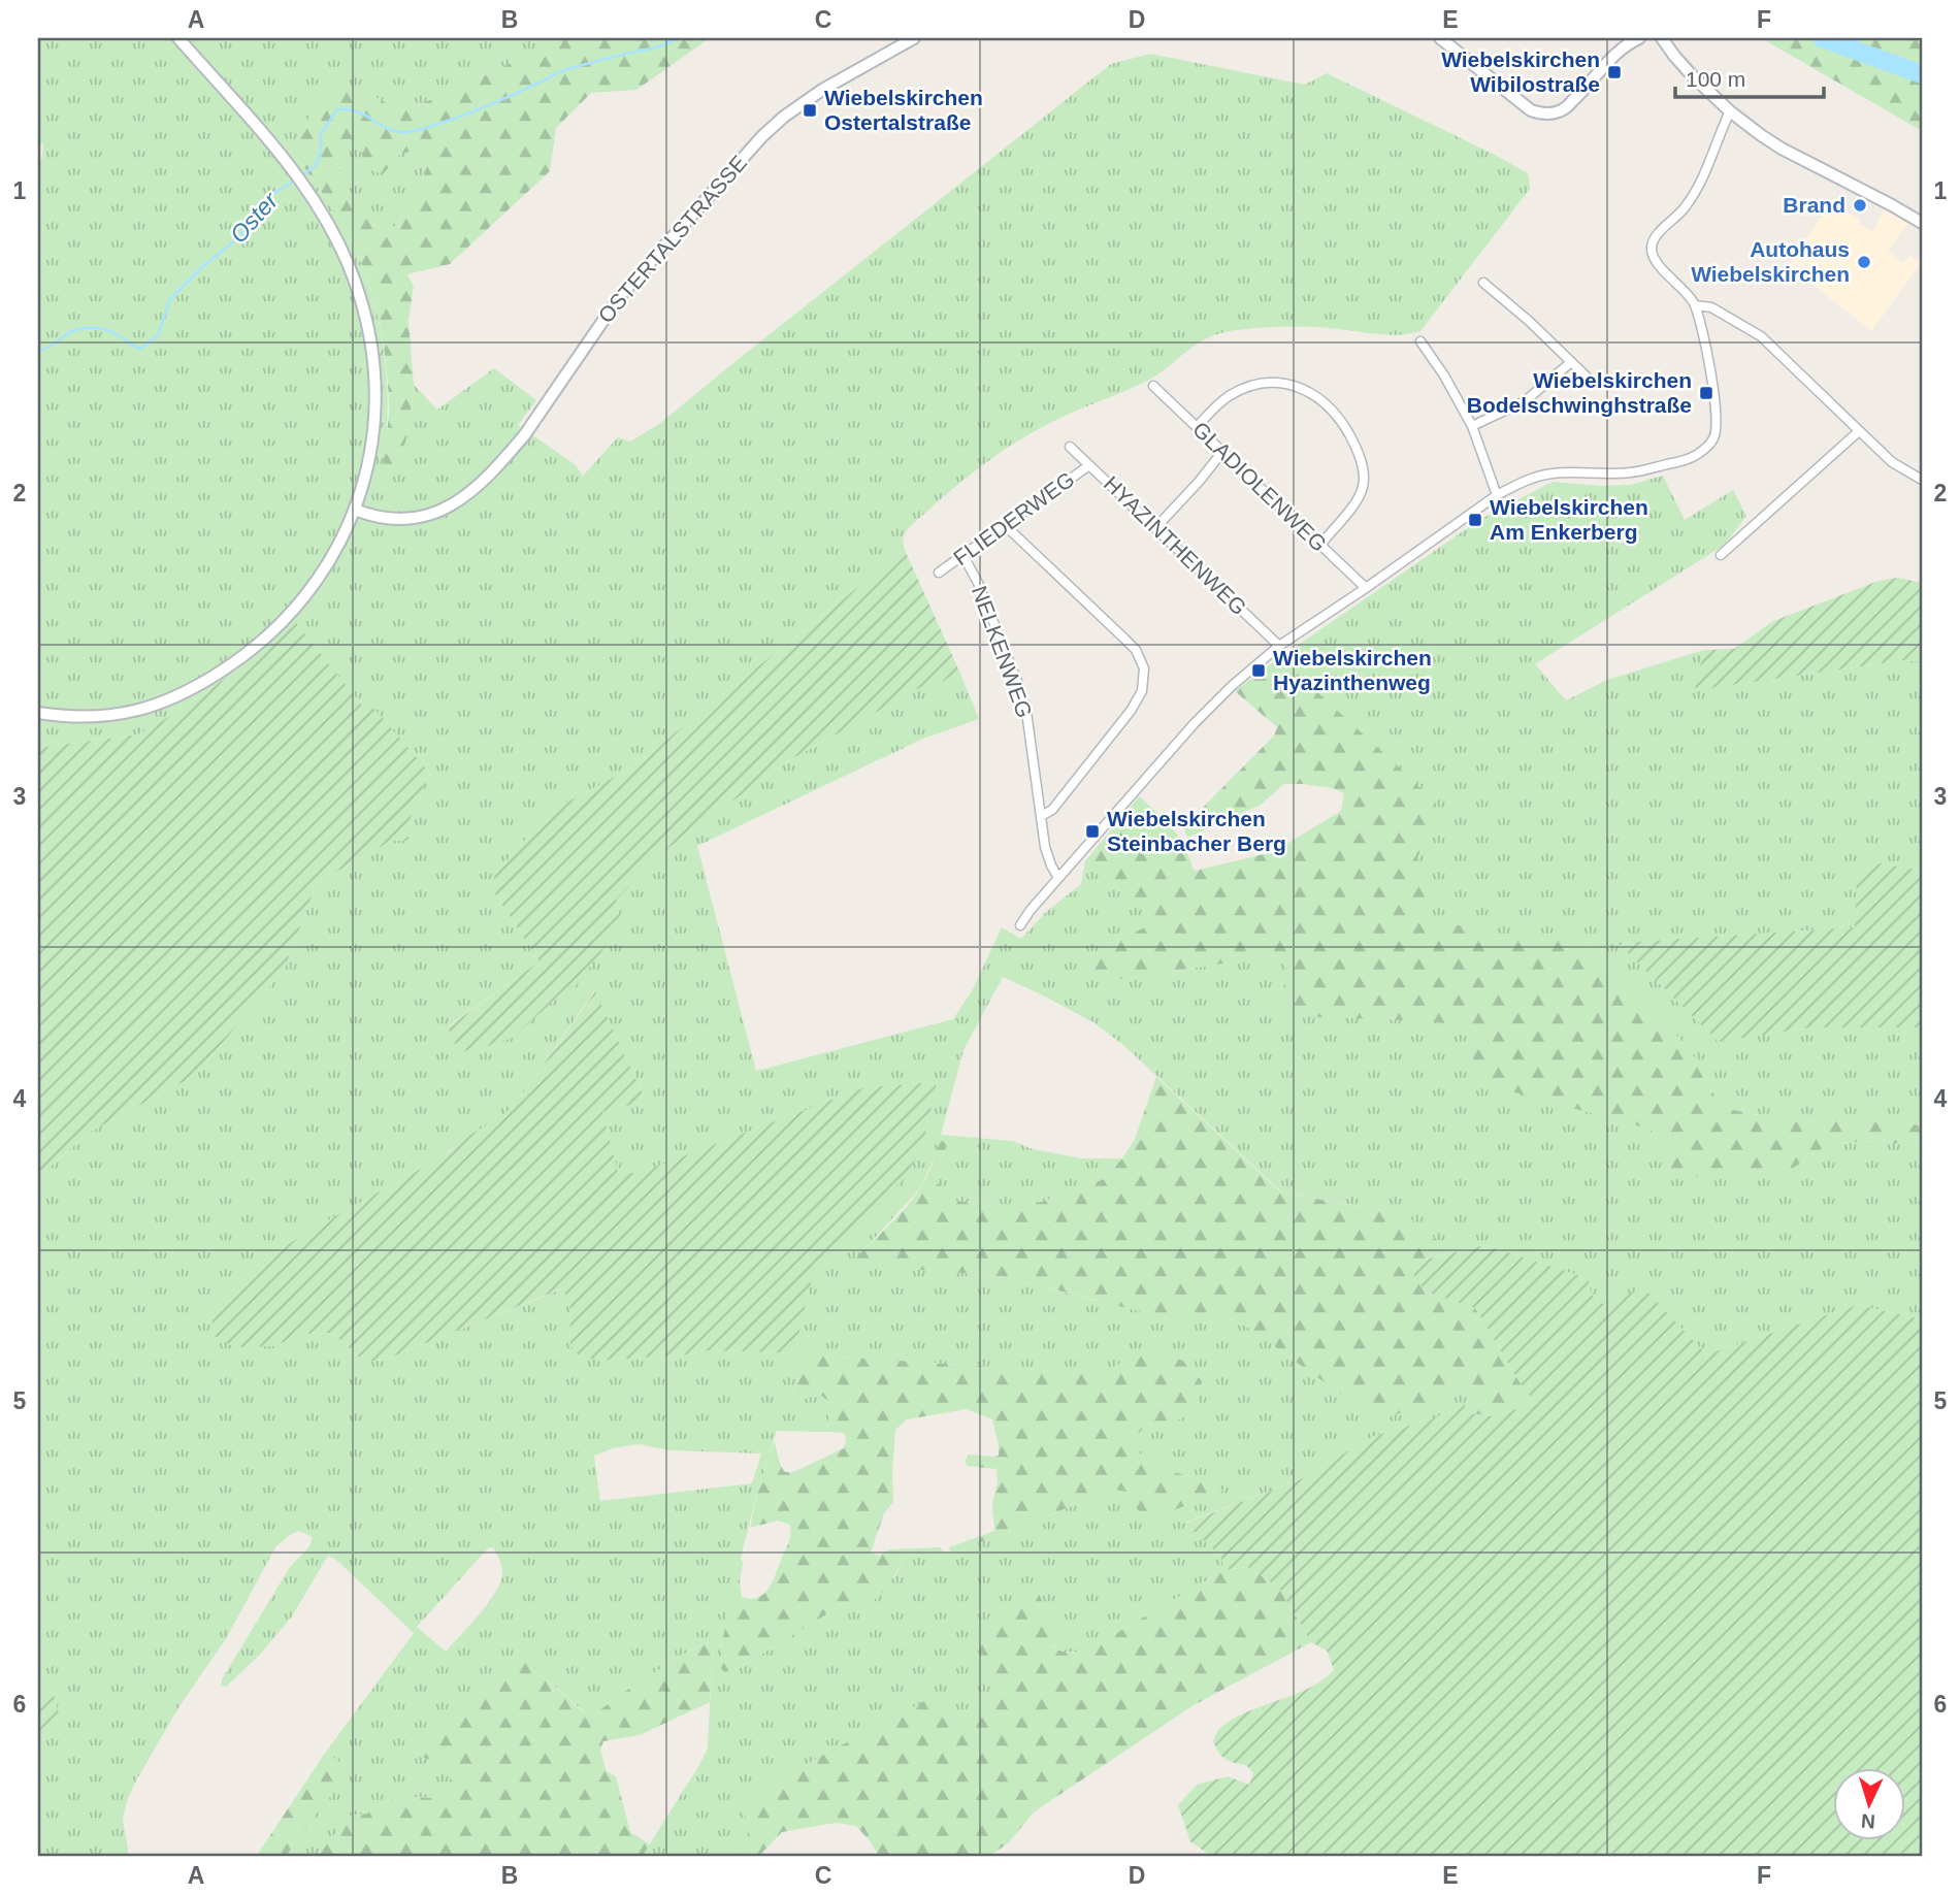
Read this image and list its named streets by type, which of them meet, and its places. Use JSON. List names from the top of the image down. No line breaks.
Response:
{"streets":{"main road":["OSTERTALSTRASSE"],"street":["GLADIOLENWEG","FLIEDERWEG","HYAZINTHENWEG","NELKENWEG"]},"crossings":[["FLIEDERWEG","HYAZINTHENWEG"],["FLIEDERWEG","NELKENWEG"]],"water":["Oster"],"places":{"transit":["Wiebelskirchen Wibilostraße","Wiebelskirchen Ostertalstraße","Wiebelskirchen Bodelschwinghstraße","Wiebelskirchen Am Enkerberg","Wiebelskirchen Hyazinthenweg","Wiebelskirchen Steinbacher Berg"],"other":["Brand","Autohaus Wiebelskirchen"]},"scale_bar":"100 m","north":"bottom","grid":{"columns":["A","B","C","D","E","F"],"rows":["1","2","3","4","5","6"]}}
